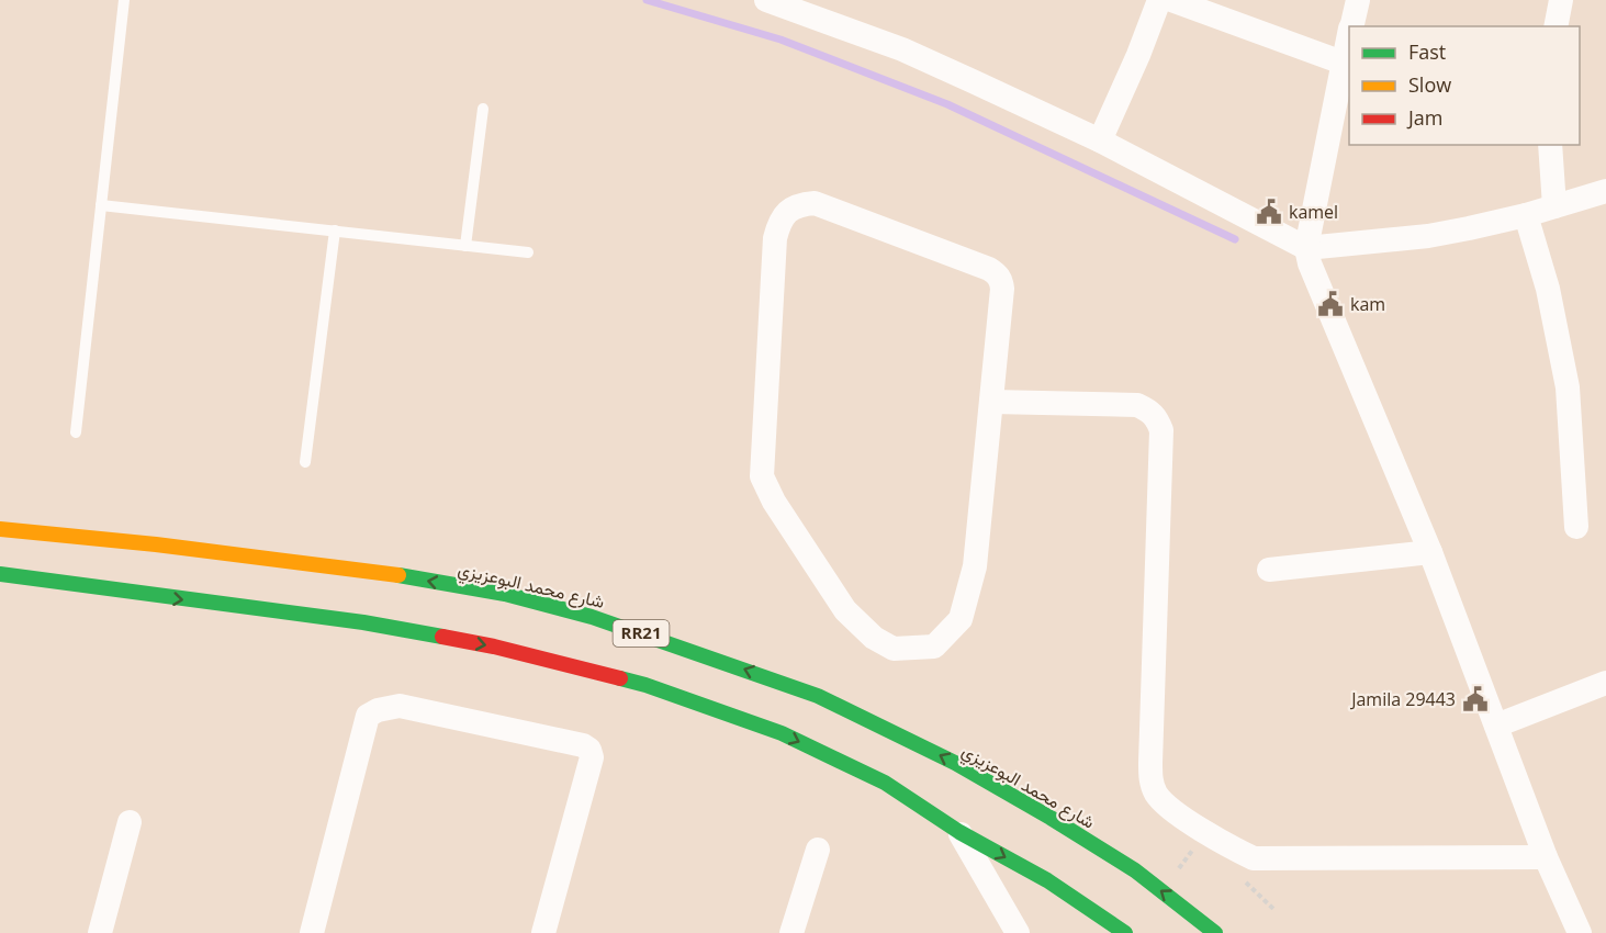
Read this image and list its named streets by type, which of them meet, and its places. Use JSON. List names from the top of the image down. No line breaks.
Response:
{"streets":{"highway":["شارع محمد البوعزيزي","RR21"]},"places":{"public building":["kamel","kam","Jamila 29443"]},"legend":["Fast","Slow","Jam"]}
